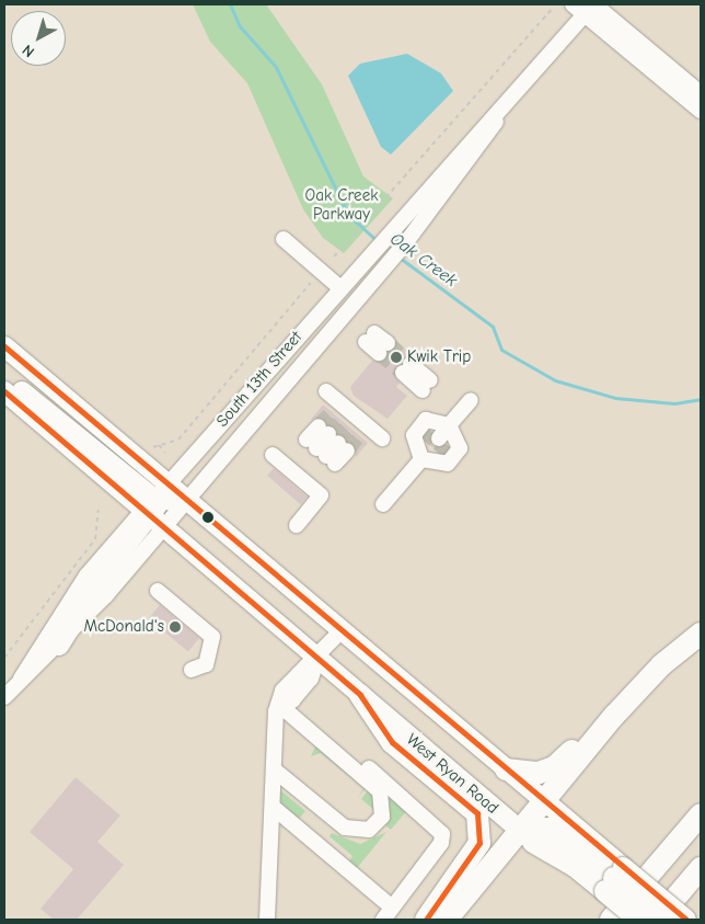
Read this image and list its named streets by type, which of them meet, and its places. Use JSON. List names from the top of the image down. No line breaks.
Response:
{"streets":{"main road":["West Ryan Road"],"street":["South 13th Street"]},"crossings":[["South 13th Street","West Ryan Road"]],"water":["Oak Creek"],"parks":["Oak Creek Parkway"],"places":["Kwik Trip","McDonald's"],"north":"bottom left"}
